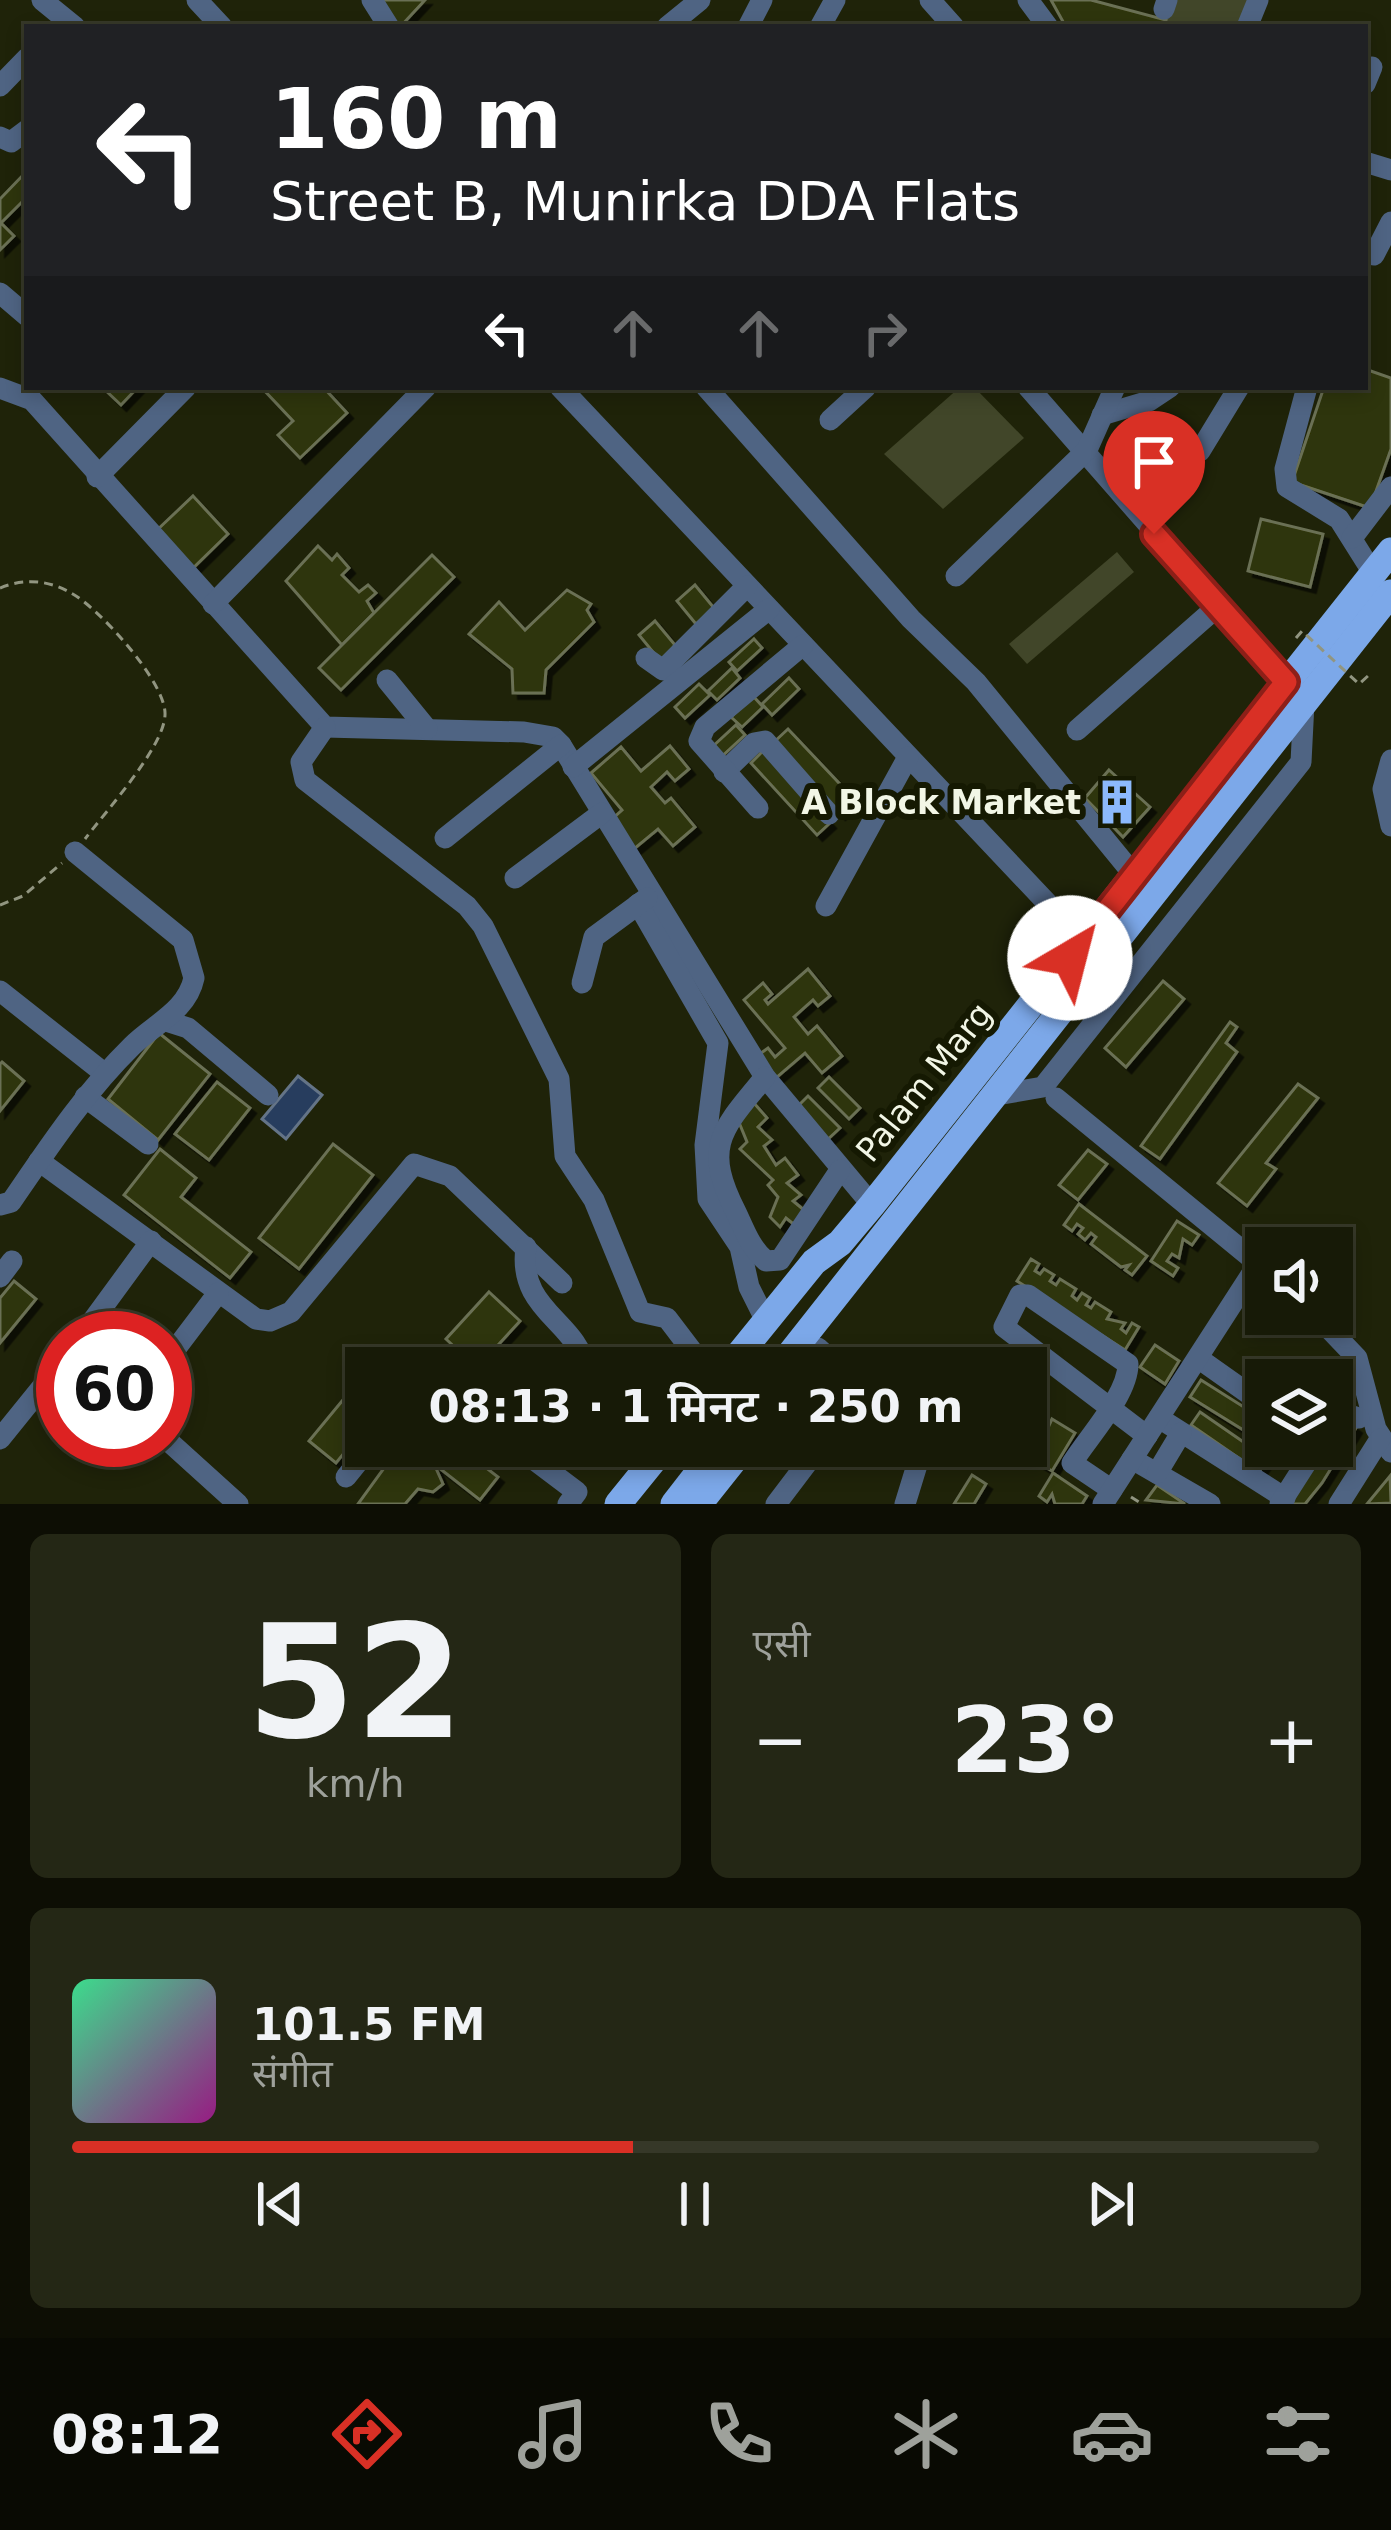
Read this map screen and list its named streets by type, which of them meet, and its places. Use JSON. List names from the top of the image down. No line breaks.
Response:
{"streets":{"main road":["Palam Marg"]},"places":{"building":["A Block Market"]},"page":{"turn":["160 m","Street B, Munirka DDA Flats"],"limit":"60","trip":"08:13 · 1 मिनट · 250 m","tile":[["52","km/h"],"एसी"],"heat":["−","23°","+"],"song":["101.5 FM","संगीत"],"tabs":"08:12"}}
